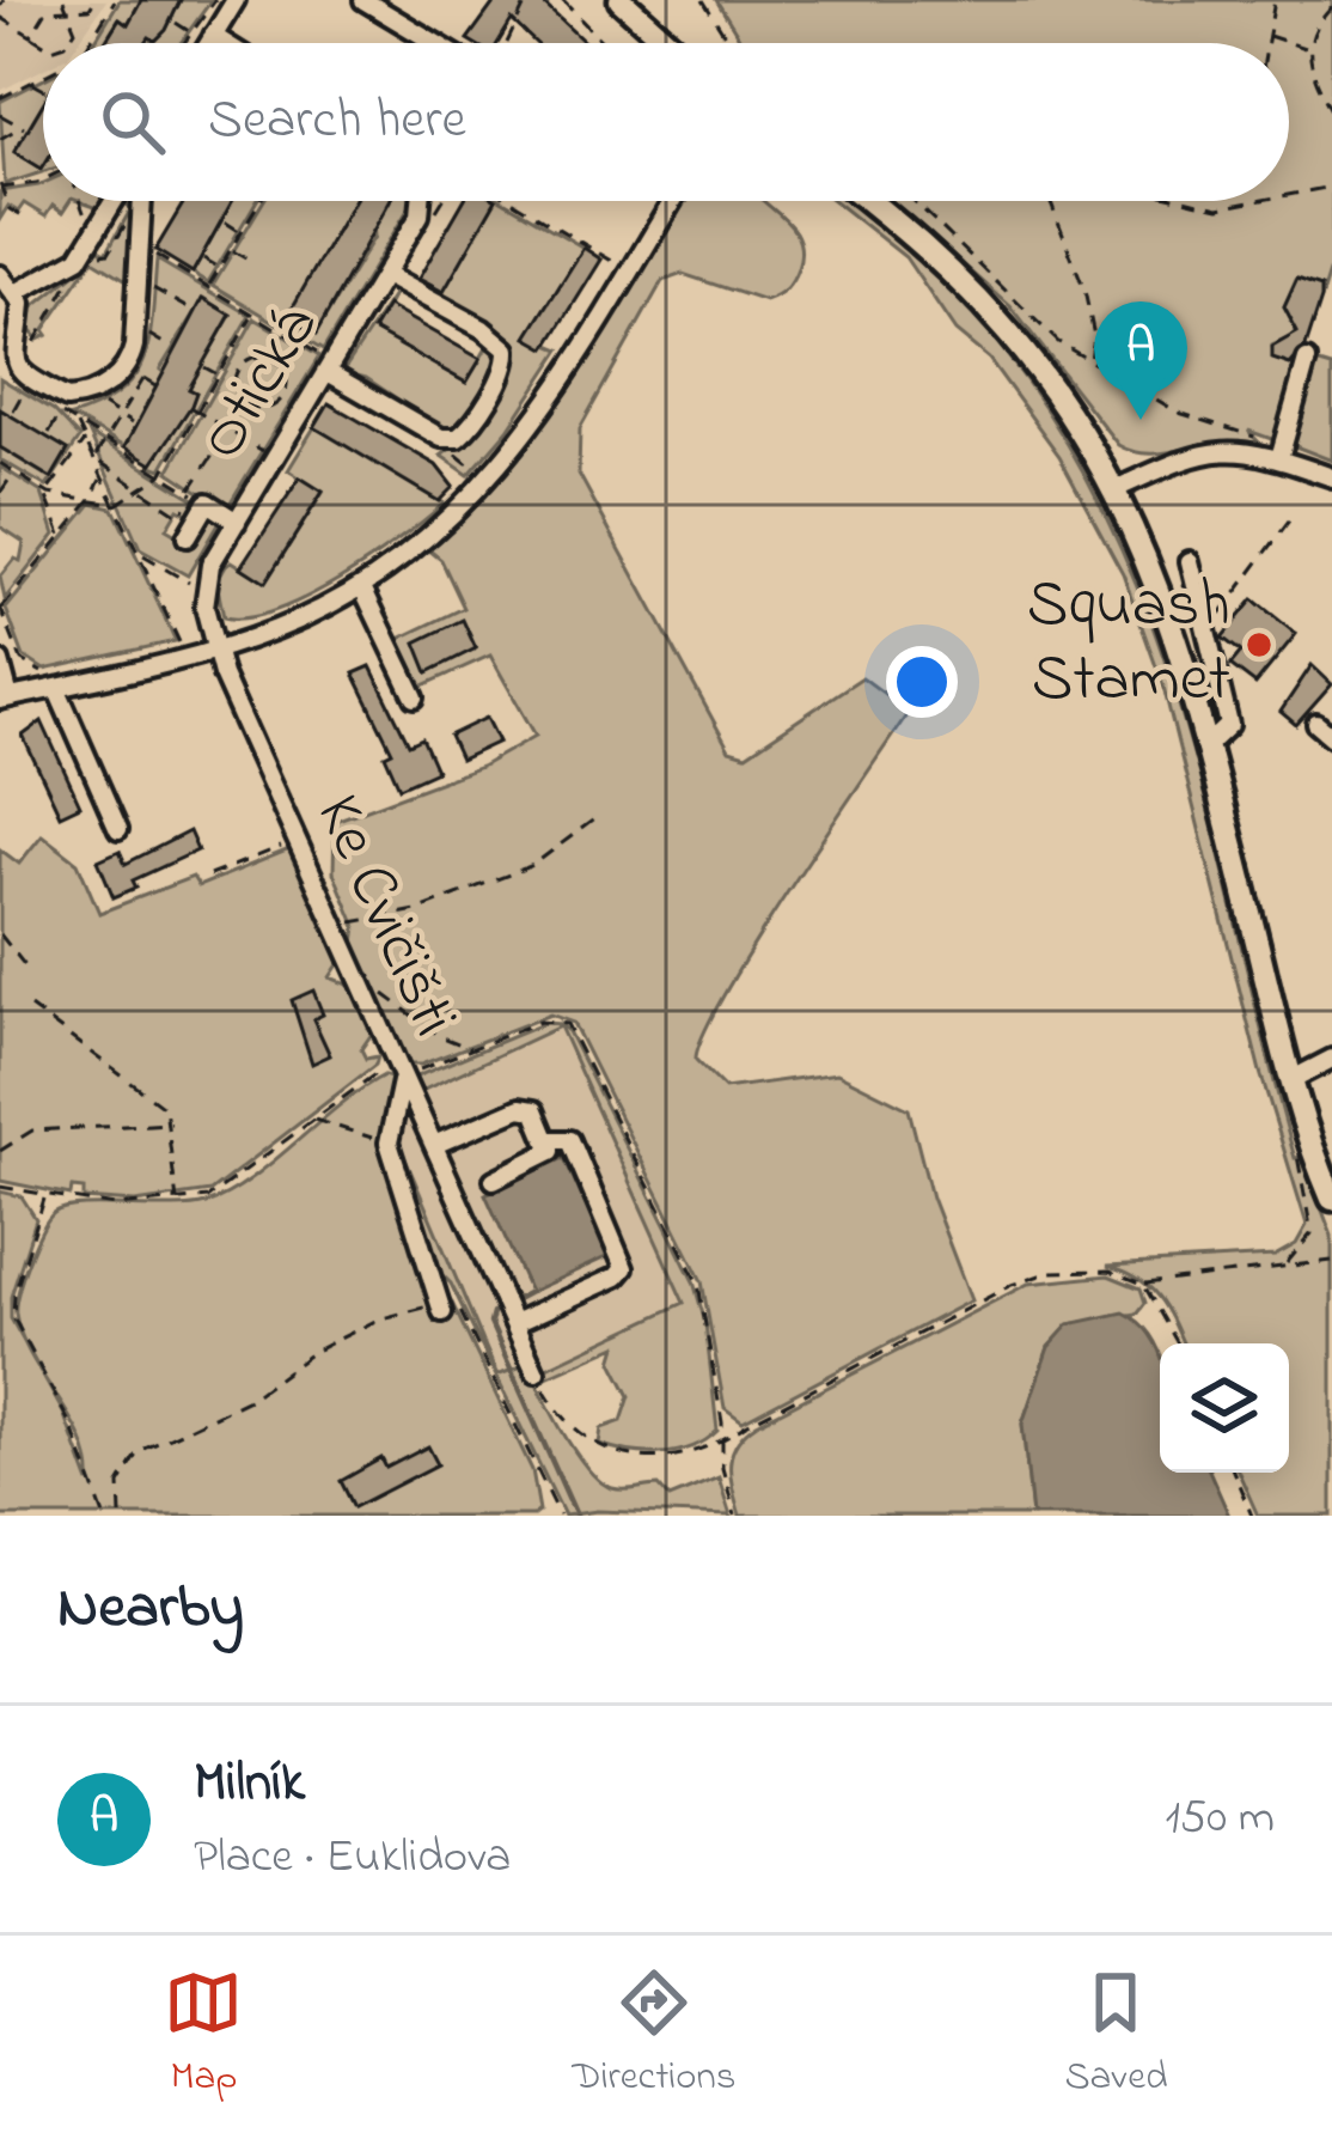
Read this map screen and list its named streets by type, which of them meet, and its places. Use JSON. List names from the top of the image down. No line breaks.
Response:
{"streets":{"street":["Otická","Ke Cvičišti"]},"crossings":[["Otická","Ke Cvičišti"]],"places":["Squash Stamet"],"page":{"search":"Search here","pins":"A","heading":"Nearby","list":[{"mark":"A","name":"Milník","note":"Place · Euklidova","value":"150 m"}],"nav":["Map","Directions","Saved"]}}
